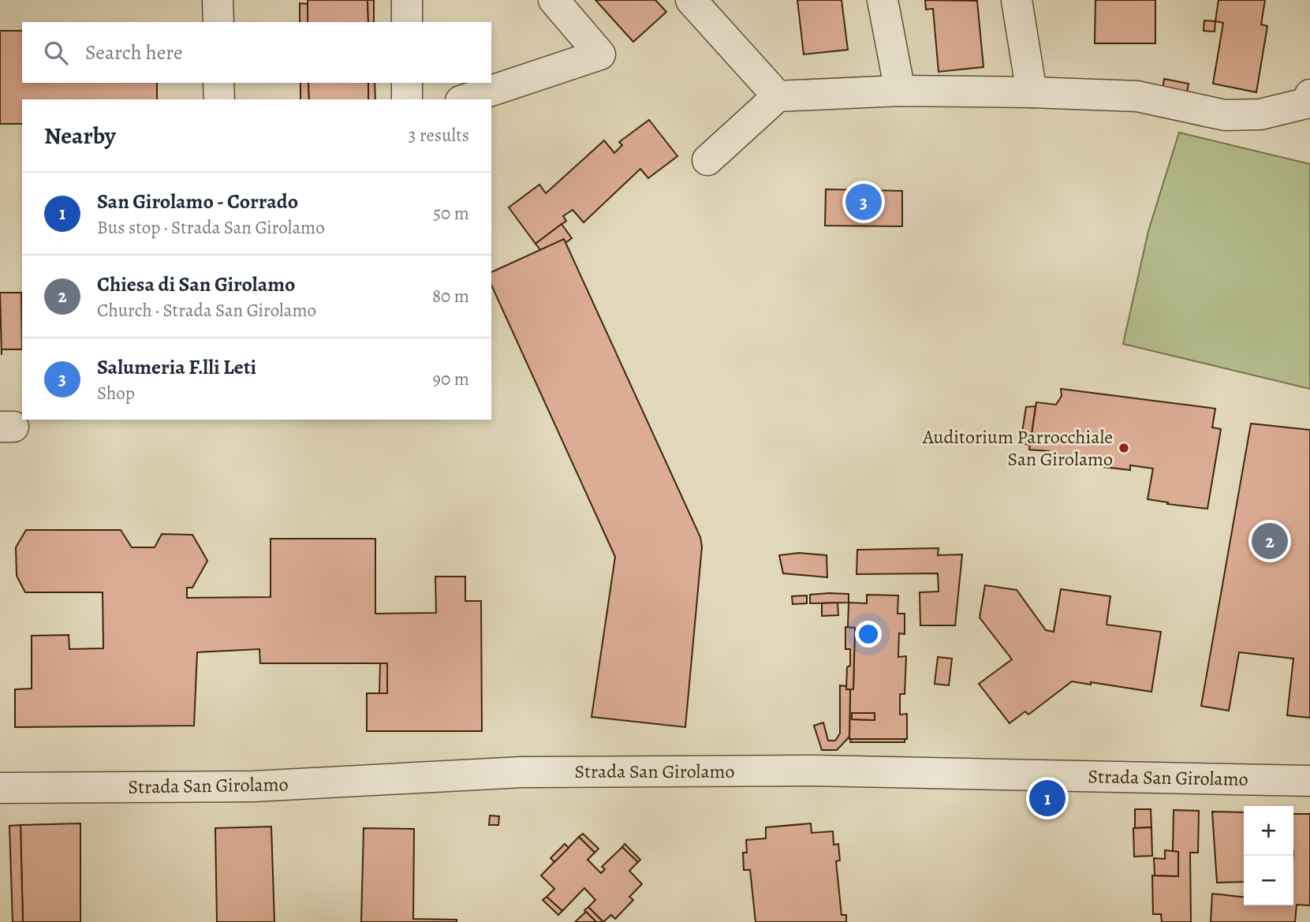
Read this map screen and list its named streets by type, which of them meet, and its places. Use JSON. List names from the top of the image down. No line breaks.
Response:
{"streets":{"street":["Strada San Girolamo"]},"places":["Auditorium Parrocchiale San Girolamo"],"page":{"search":"Search here","heading":["Nearby","3 results"],"list":[{"mark":"1","name":"San Girolamo - Corrado","note":"Bus stop · Strada San Girolamo","value":"50 m"},{"mark":"2","name":"Chiesa di San Girolamo","note":"Church · Strada San Girolamo","value":"80 m"},{"mark":"3","name":"Salumeria F.lli Leti","note":"Shop","value":"90 m"}],"pins":["3","2","1"],"map_buttons":["+","−"]}}
